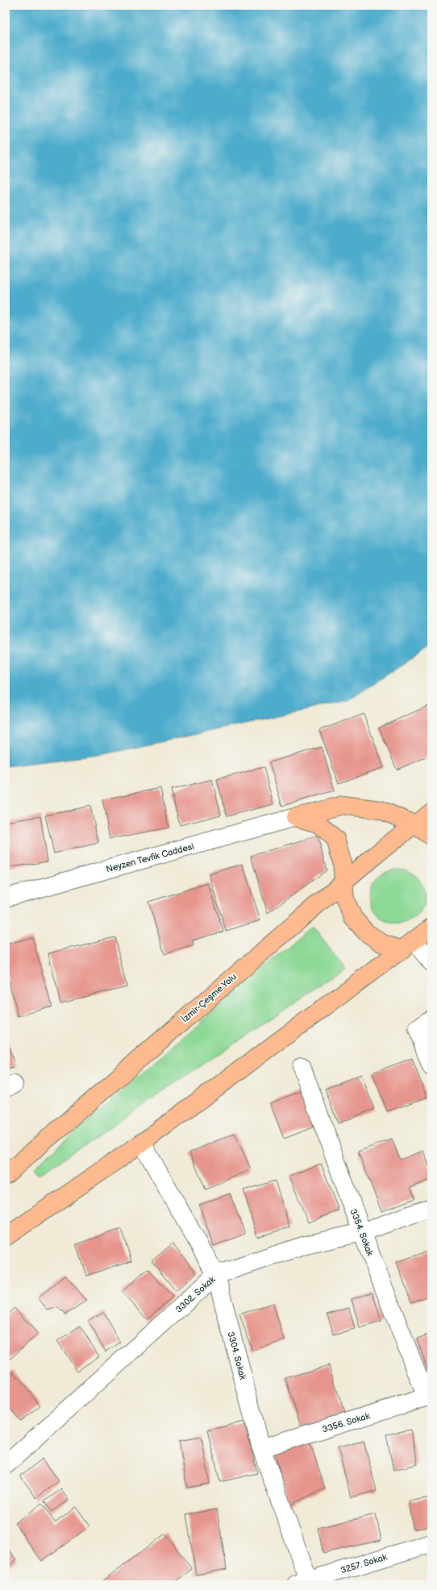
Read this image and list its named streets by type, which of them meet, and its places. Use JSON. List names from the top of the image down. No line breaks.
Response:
{"streets":{"highway":["İzmir-Çeşme Yolu"],"street":["Neyzen Tevfik Caddesi","3354. Sokak","3302. Sokak","3304. Sokak","3356. Sokak","3257. Sokak"]},"crossings":[["3354. Sokak","3302. Sokak"],["3354. Sokak","3356. Sokak"],["3302. Sokak","3304. Sokak"],["3304. Sokak","3356. Sokak"],["3304. Sokak","3257. Sokak"]]}
